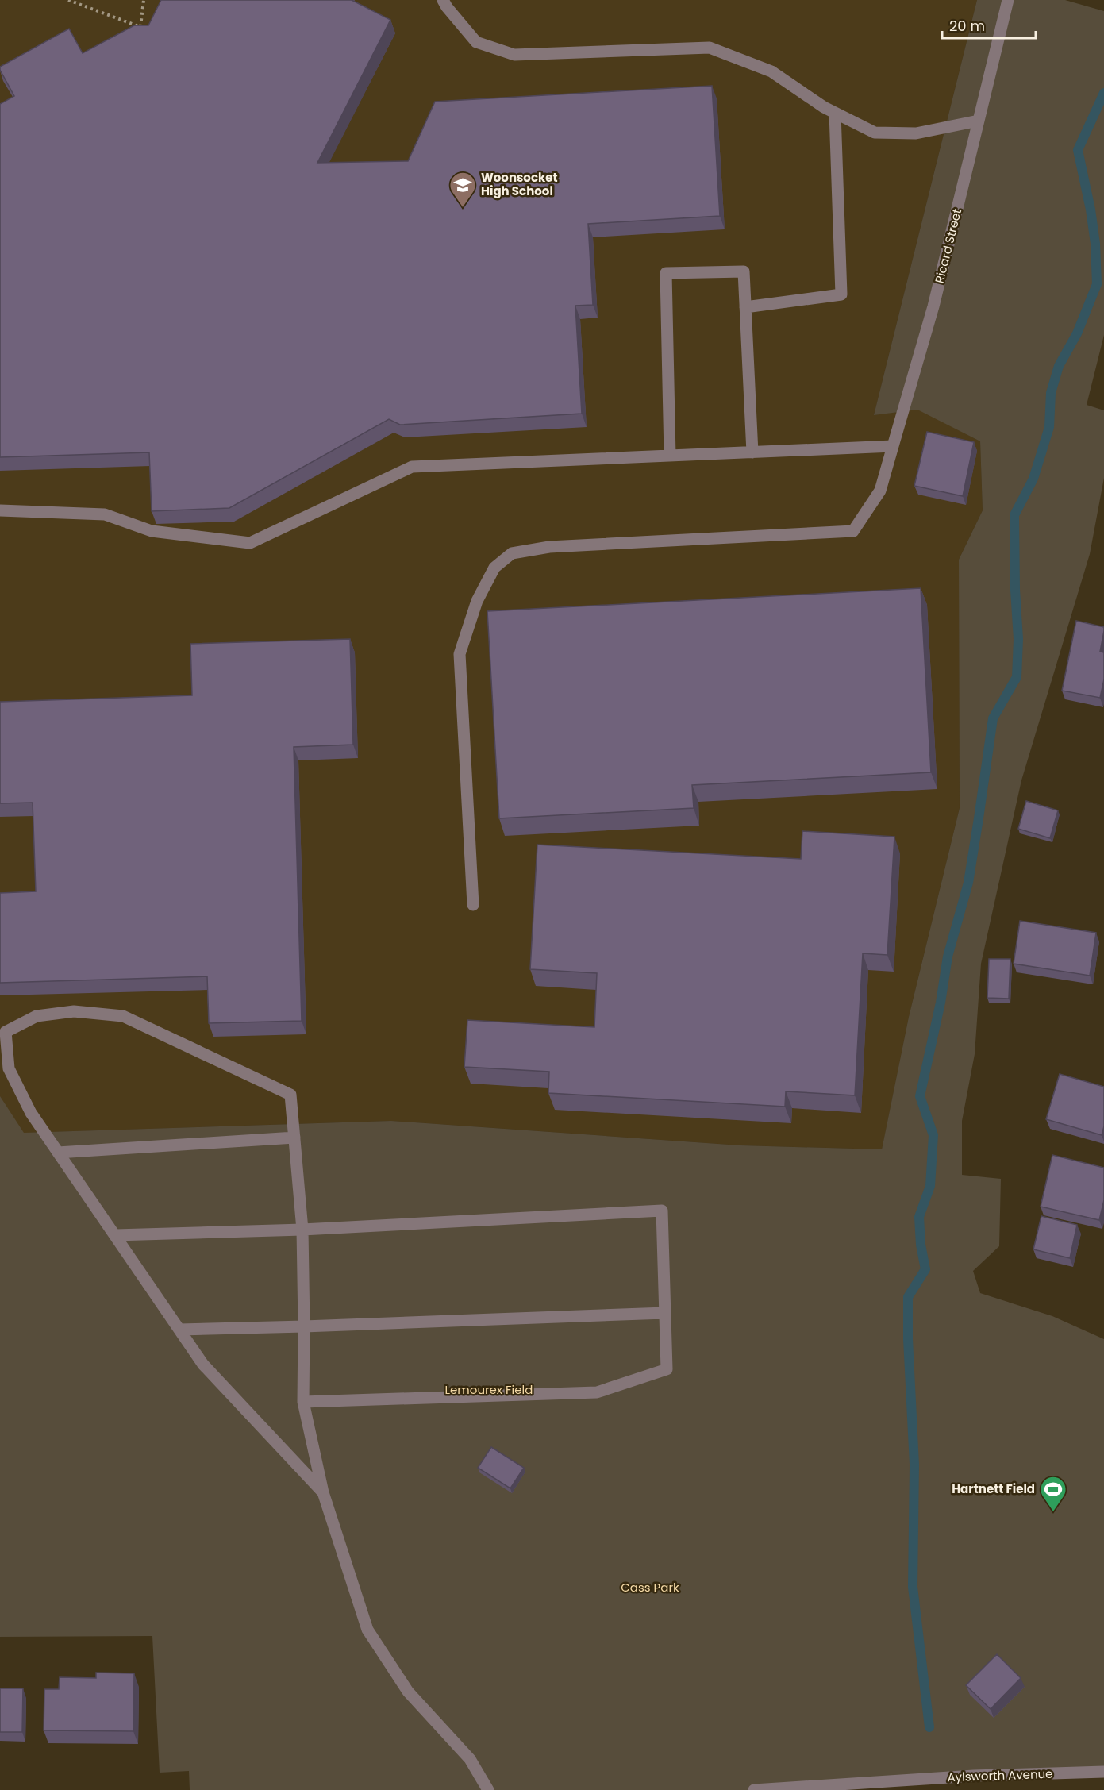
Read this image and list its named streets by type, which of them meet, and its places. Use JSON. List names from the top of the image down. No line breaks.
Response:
{"streets":{"street":["Ricard Street","Aylsworth Avenue"]},"parks":["Lemourex Field","Cass Park"],"places":{"school or university":["Woonsocket High School"],"sports":["Hartnett Field"]},"scale_bar":"20 m"}
